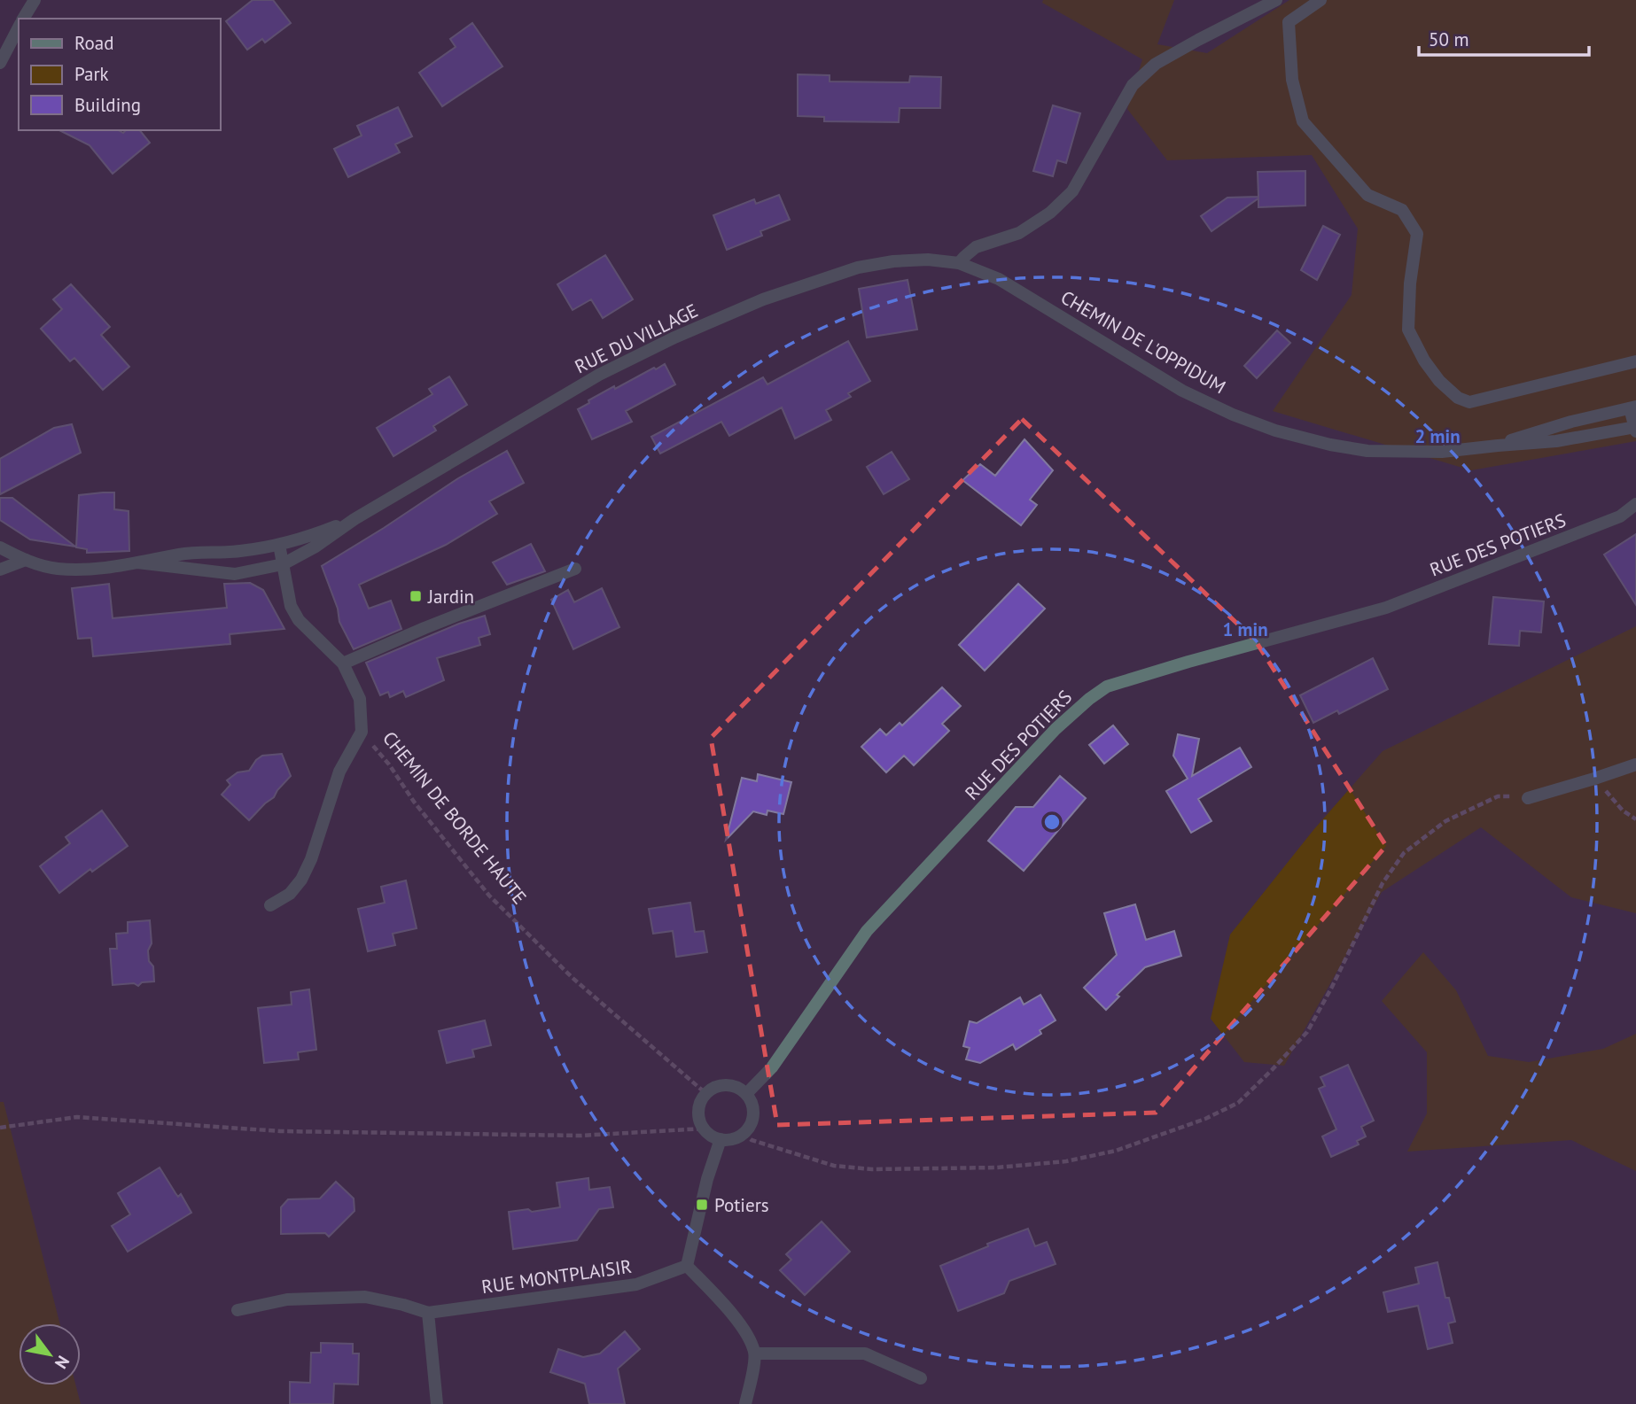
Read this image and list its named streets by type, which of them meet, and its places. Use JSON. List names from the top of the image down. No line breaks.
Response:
{"streets":{"street":["RUE DU VILLAGE","CHEMIN DE L'OPPIDUM","RUE DES POTIERS","CHEMIN DE BORDE HAUTE","RUE MONTPLAISIR"]},"crossings":[["RUE DU VILLAGE","CHEMIN DE L'OPPIDUM"],["RUE DU VILLAGE","CHEMIN DE BORDE HAUTE"],["RUE DES POTIERS","CHEMIN DE BORDE HAUTE"]],"places":{"transit":["Jardin","Potiers"]},"legend":["Road","Park","Building"],"scale_bar":"50 m","north":"bottom right","rings":["2 min","1 min"]}
